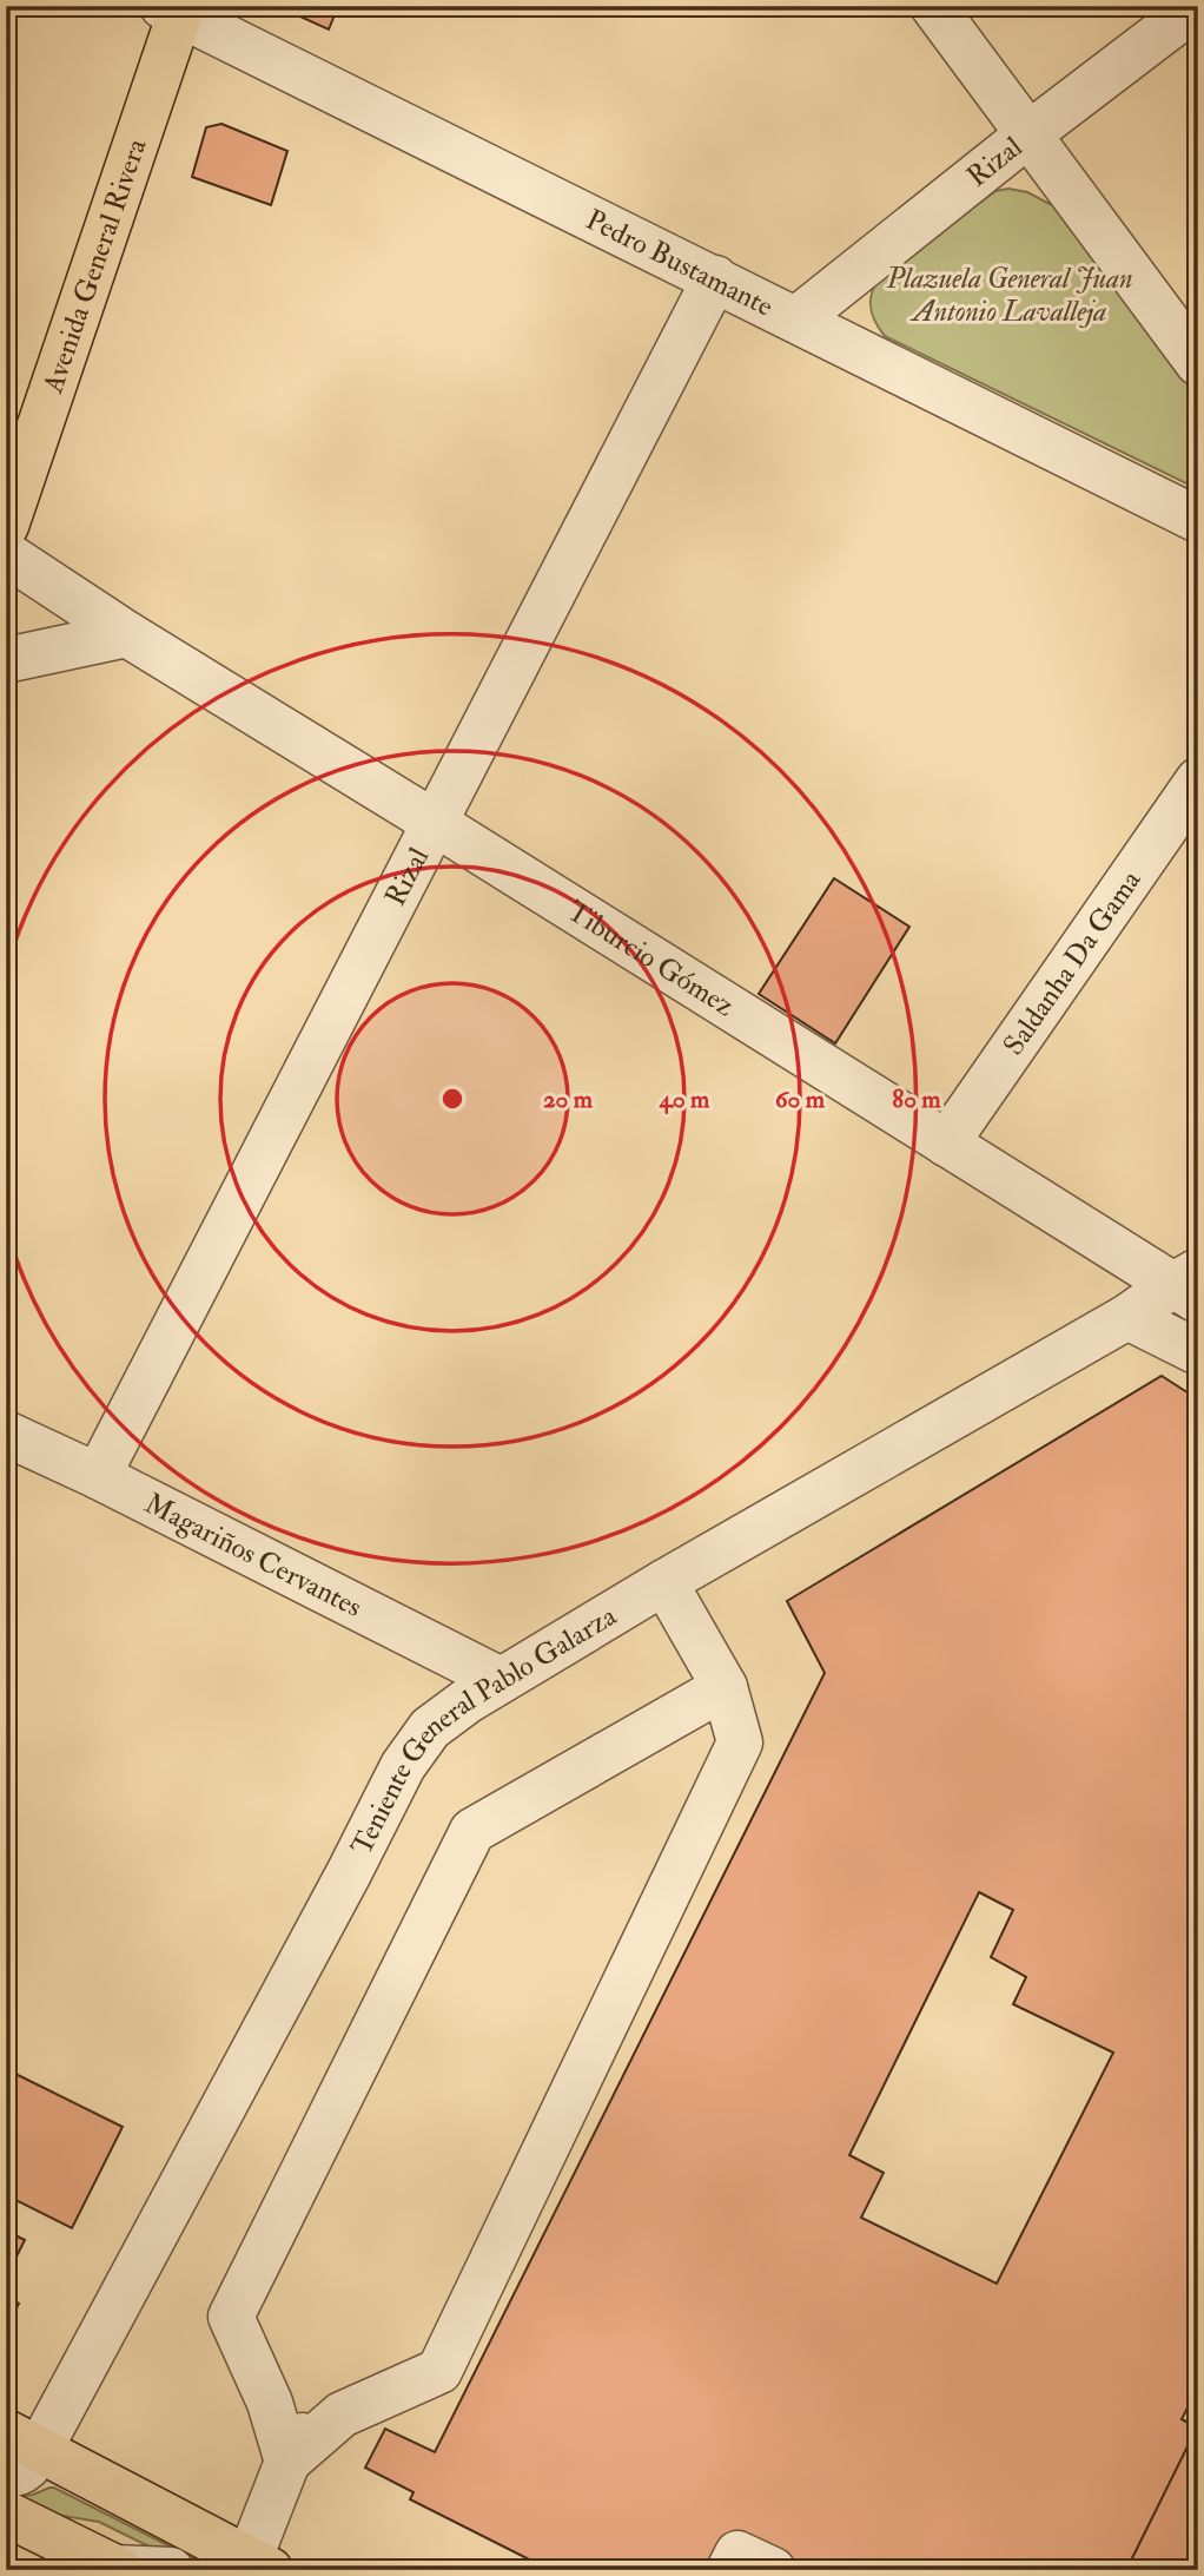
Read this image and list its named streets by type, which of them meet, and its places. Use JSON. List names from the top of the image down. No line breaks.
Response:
{"streets":{"main road":["Avenida General Rivera"],"street":["Rizal","Pedro Bustamante","Tiburcio Gómez","Saldanha Da Gama","Magariños Cervantes","Teniente General Pablo Galarza"]},"crossings":[["Rizal","Pedro Bustamante"],["Rizal","Tiburcio Gómez"],["Rizal","Magariños Cervantes"],["Pedro Bustamante","Avenida General Rivera"],["Tiburcio Gómez","Saldanha Da Gama"],["Tiburcio Gómez","Teniente General Pablo Galarza"],["Magariños Cervantes","Teniente General Pablo Galarza"]],"parks":["Plazuela General Juan Antonio Lavalleja"],"rings":["20 m","40 m","60 m","80 m"]}
